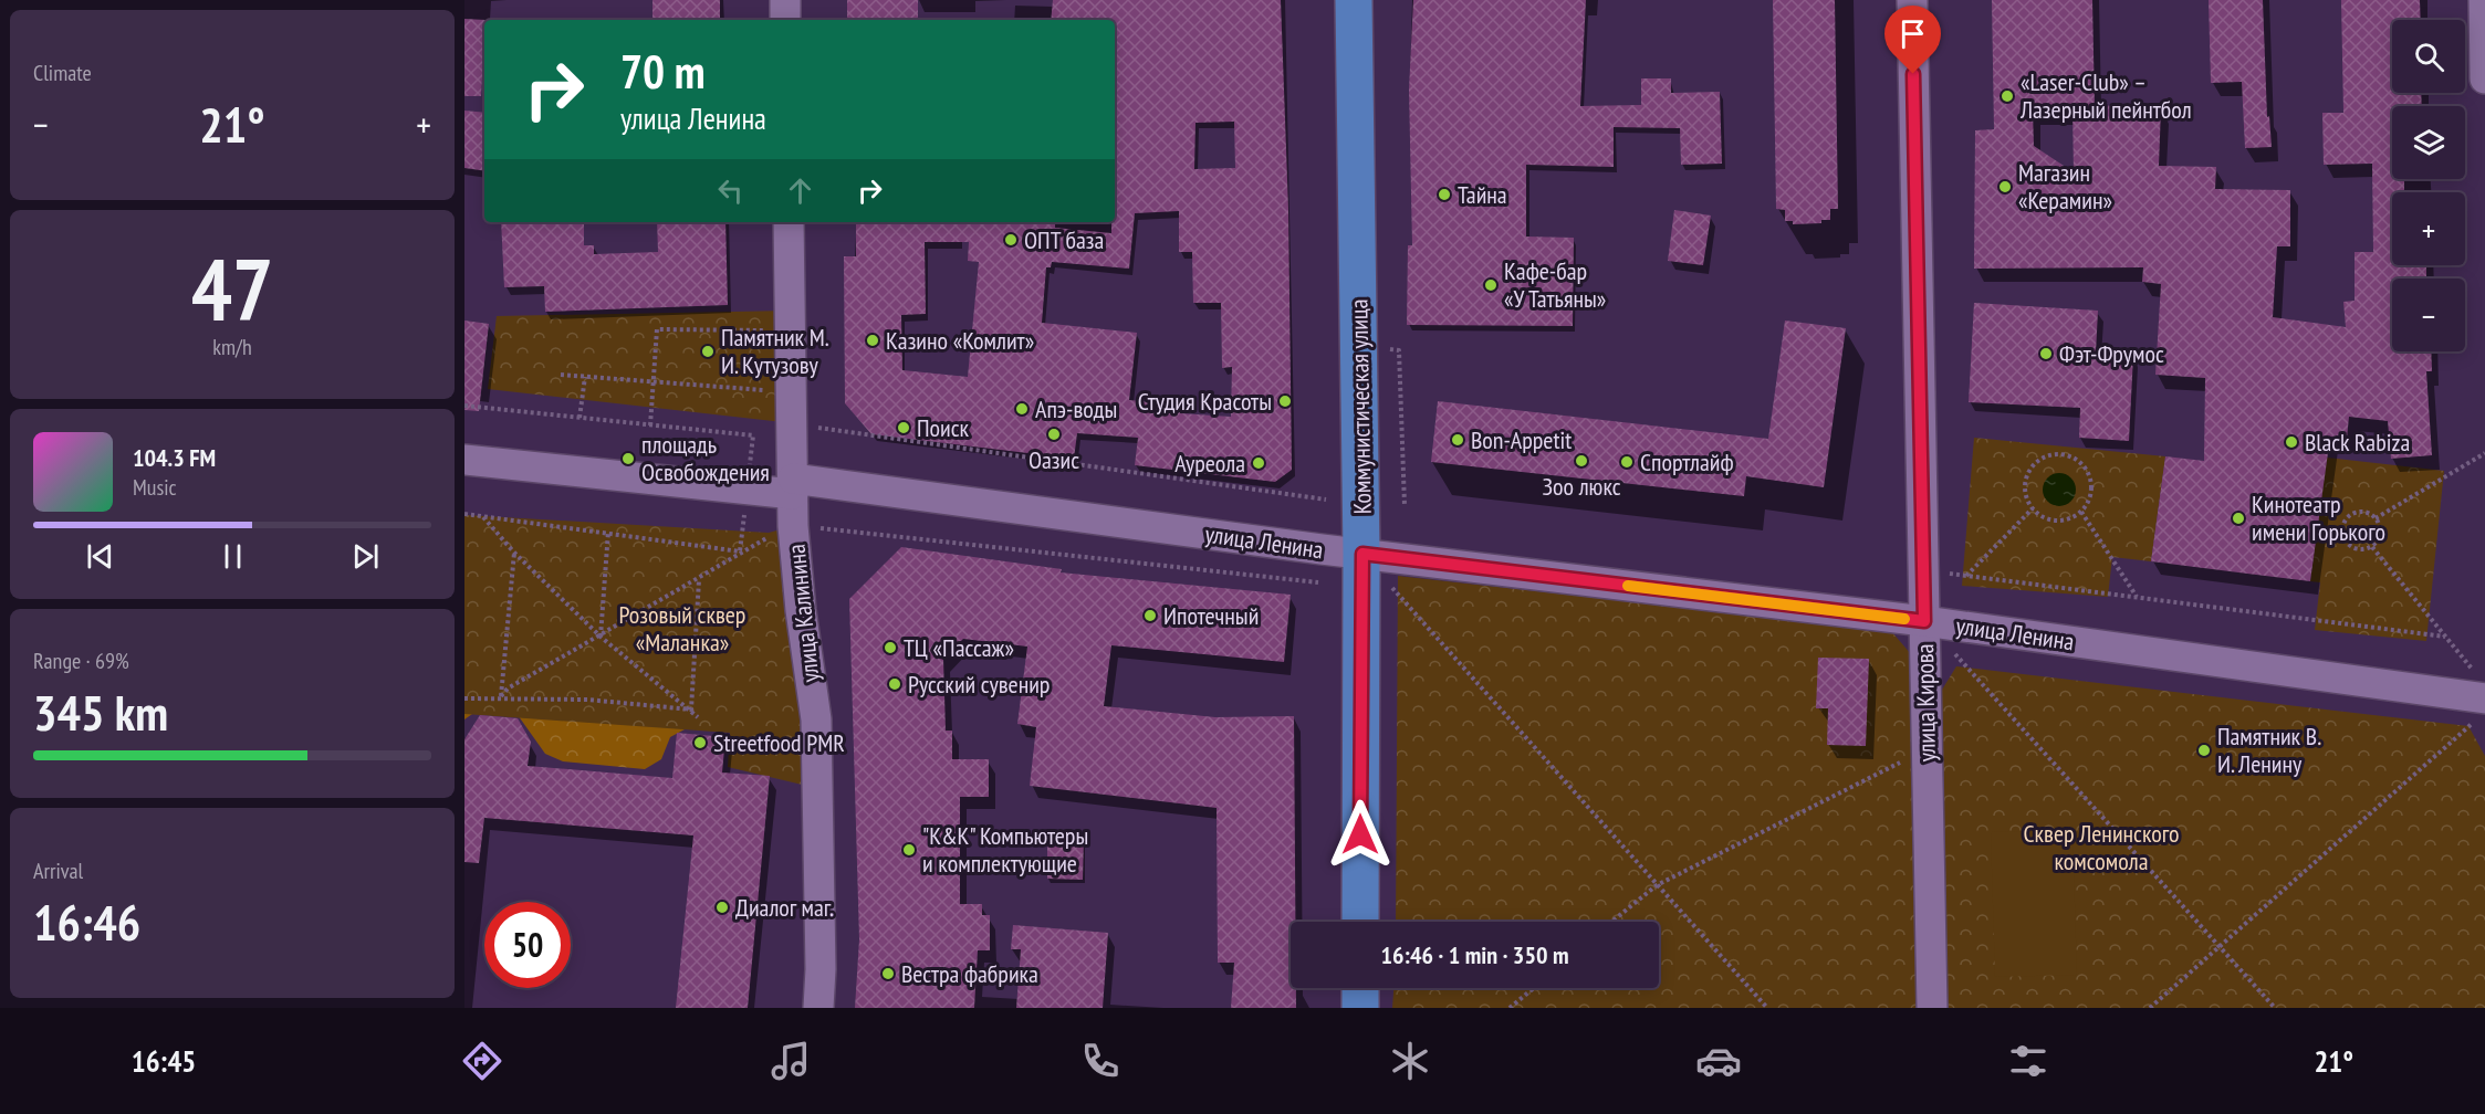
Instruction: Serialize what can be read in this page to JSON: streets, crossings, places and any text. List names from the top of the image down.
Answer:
{
  "streets": {
    "main road": ["Коммунистическая улица"],
    "street": ["улица Ленина", "улица Калинина", "улица Кирова"]
  },
  "crossings": [
    ["Коммунистическая улица", "улица Ленина"],
    ["улица Ленина", "улица Калинина"],
    ["улица Ленина", "улица Кирова"]
  ],
  "parks": ["Розовый сквер «Маланка»", "Сквер Ленинского комсомола"],
  "places": [
    "«Laser-Club» – Лазерный пейнтбол",
    "Магазин «Керамин»",
    "Тайна",
    "ОПТ база",
    "Кафе-бар «У Татьяны»",
    "Казино «Комлит»",
    "Памятник М. И. Кутузову",
    "Фэт-Фрумос",
    "Студия Красоты",
    "Апэ-воды",
    "Поиск",
    "Оазис",
    "Bon-Appetit",
    "Black Rabiza",
    "площадь Освобождения",
    "Зоо люкс",
    "Спортлайф",
    "Ауреола",
    "Кинотеатр имени Горького",
    "Ипотечный",
    "ТЦ «Пассаж»",
    "Русский сувенир",
    "Streetfood PMR",
    "Памятник В. И. Ленину",
    "\"К&К\" Компьютеры и комплектующие",
    "Диалог маг.",
    "Вестра фабрика"
  ],
  "page": {
    "tile": [
      "Climate",
      ["47", "km/h"],
      ["Range · 69%", "345 km"],
      ["Arrival", "16:46"]
    ],
    "map_buttons": ["+", "−"],
    "turn": ["70 m", "улица Ленина"],
    "heat": ["−", "21°", "+"],
    "song": ["104.3 FM", "Music"],
    "limit": "50",
    "trip": "16:46 · 1 min · 350 m",
    "tabs": ["16:45", "21°"]
  }
}
